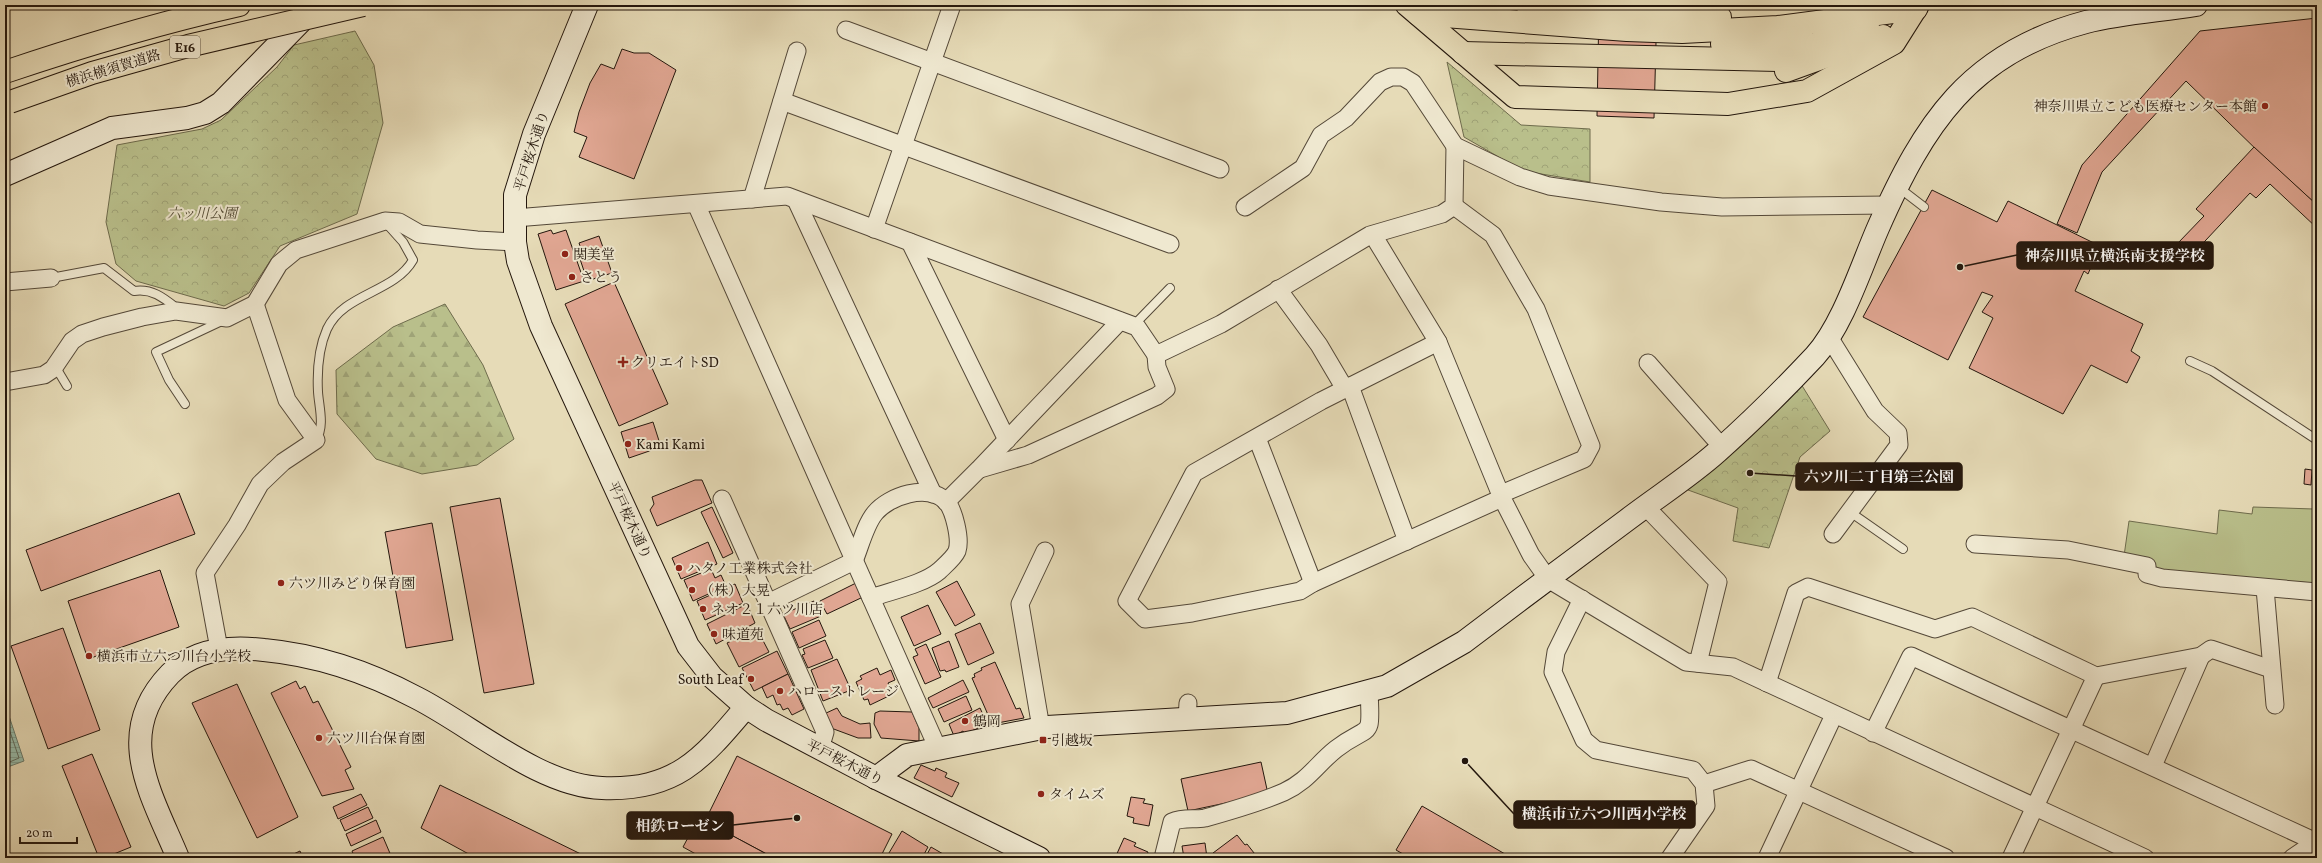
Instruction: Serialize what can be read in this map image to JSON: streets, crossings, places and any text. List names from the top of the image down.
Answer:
{
  "streets": {
    "highway": ["E16", "横浜横須賀道路"],
    "street": ["平戸桜木通り"]
  },
  "parks": ["六ッ川公園"],
  "places": {
    "other": [
      "神奈川県立こども医療センター本館",
      "関美堂",
      "神奈川県立横浜南支援学校",
      "さとう",
      "Kami Kami",
      "六ツ川二丁目第三公園",
      "ハタノ工業株式会社",
      "六ツ川みどり保育園",
      "（株）大晃",
      "ネオ２１六ツ川店",
      "味道苑",
      "横浜市立六つ川台小学校",
      "South Leaf",
      "ハローストレージ",
      "鶴岡",
      "六ツ川台保育園",
      "横浜市立六つ川西小学校",
      "タイムズ",
      "相鉄ローゼン"
    ],
    "health": ["クリエイトSD"],
    "transit": ["引越坂"]
  },
  "scale_bar": "20 m"
}
